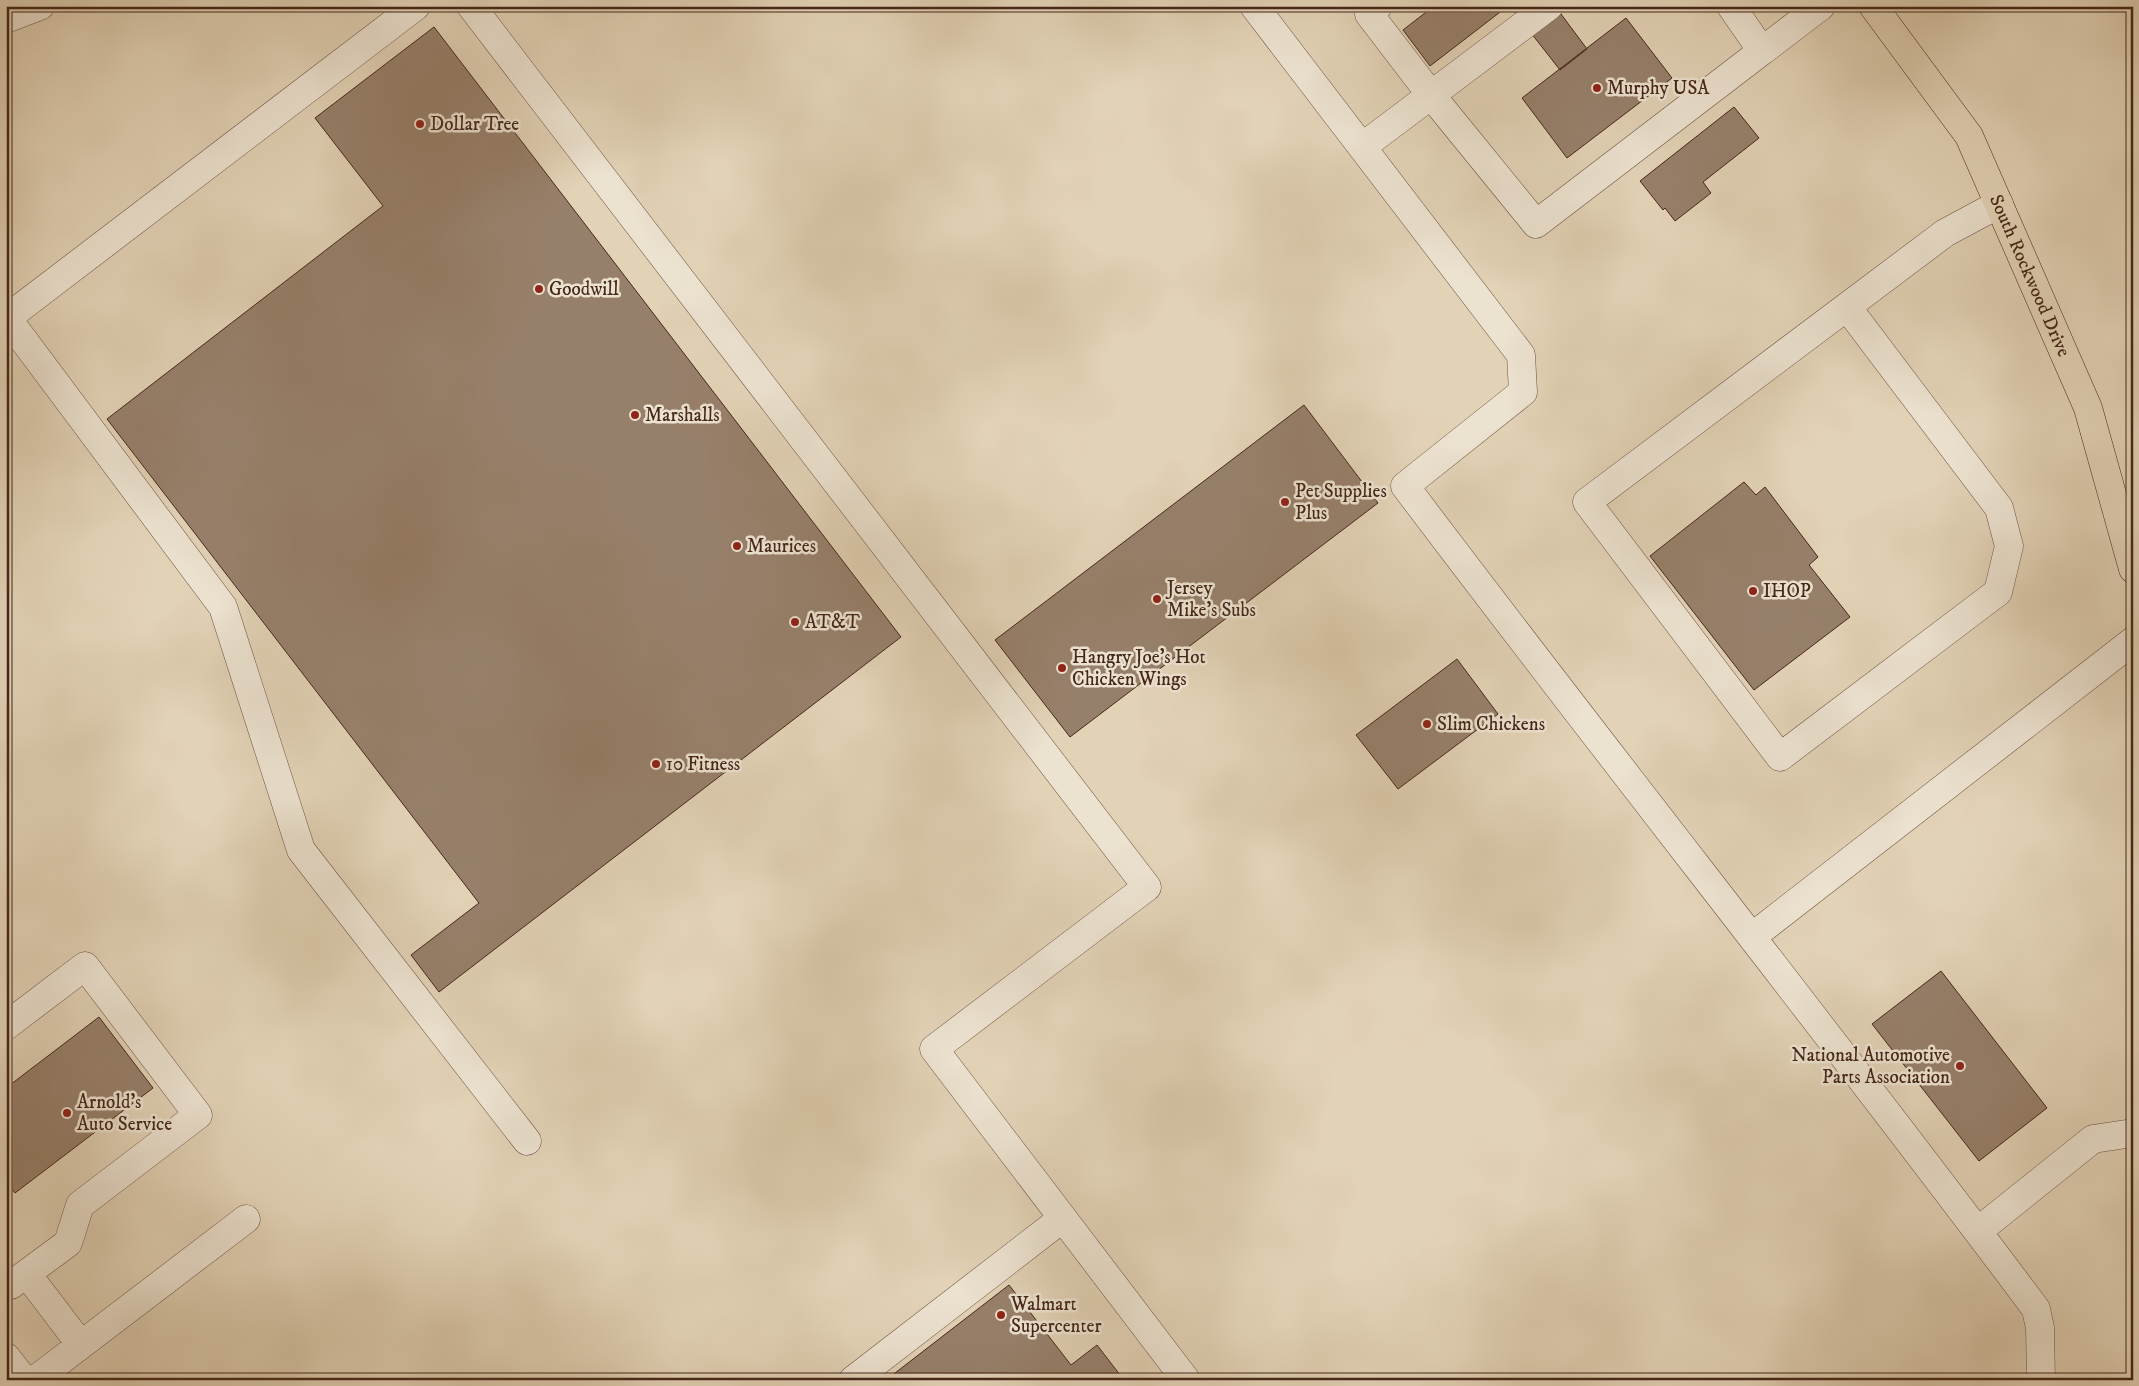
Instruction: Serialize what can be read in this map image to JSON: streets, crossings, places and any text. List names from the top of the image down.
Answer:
{
  "streets": {
    "main road": ["South Rockwood Drive"]
  },
  "places": [
    "Murphy USA",
    "Dollar Tree",
    "Goodwill",
    "Marshalls",
    "Pet Supplies Plus",
    "Maurices",
    "IHOP",
    "Jersey Mike's Subs",
    "AT&T",
    "Hangry Joe’s Hot Chicken Wings",
    "Slim Chickens",
    "10 Fitness",
    "National Automotive Parts Association",
    "Arnold's Auto Service",
    "Walmart Supercenter"
  ]
}
